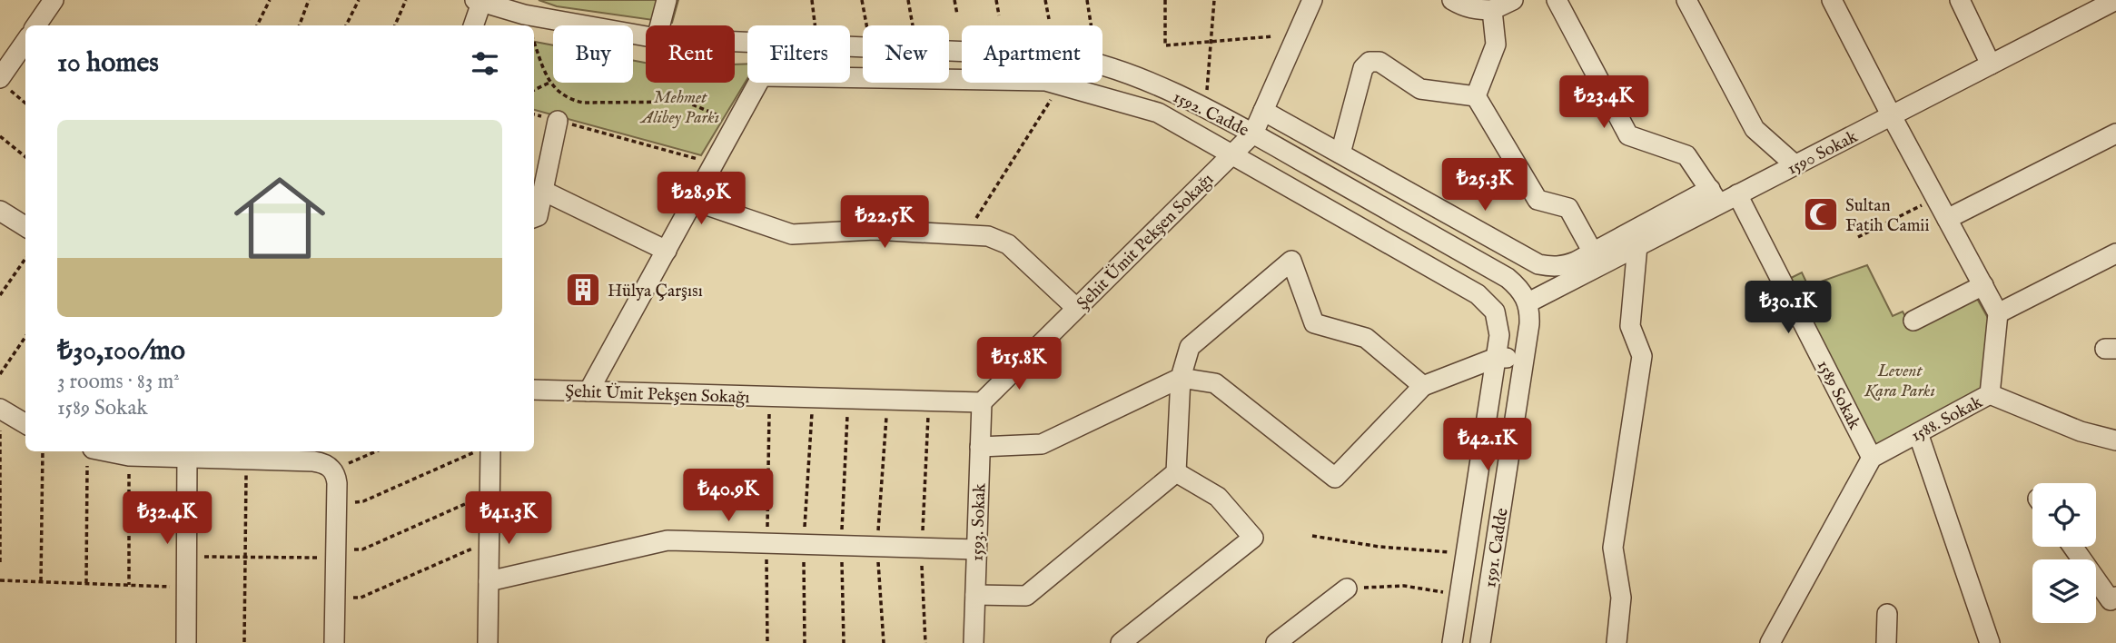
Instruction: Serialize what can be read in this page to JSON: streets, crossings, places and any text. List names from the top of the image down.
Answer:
{
  "streets": {
    "street": [
      "1592. Cadde",
      "1590 Sokak",
      "Şehit Ümit Pekşen Sokağı",
      "1589 Sokak",
      "1588. Sokak",
      "1593. Sokak",
      "1591. Cadde"
    ]
  },
  "crossings": [
    ["1592. Cadde", "1590 Sokak"],
    ["1592. Cadde", "Şehit Ümit Pekşen Sokağı"],
    ["1592. Cadde", "1591. Cadde"],
    ["1590 Sokak", "1589 Sokak"],
    ["1590 Sokak", "1591. Cadde"],
    ["Şehit Ümit Pekşen Sokağı", "1593. Sokak"],
    ["1589 Sokak", "1588. Sokak"]
  ],
  "parks": ["Mehmet Alibey Parkı", "Levent Kara Parkı"],
  "places": {
    "mosque": ["Sultan Fatih Camii"],
    "building": ["Hülya Çarşısı"]
  },
  "page": {
    "chip": [
      "Buy",
      "Rent",
      "Filters",
      "New",
      "Apartment"
    ],
    "heading": "10 homes",
    "price": [
      "₺23.4K",
      "₺25.3K",
      "₺28.9K",
      "₺22.5K",
      "₺30.1K",
      "₺15.8K",
      "₺42.1K",
      "₺40.9K",
      "₺32.4K",
      "₺41.3K"
    ],
    "list": [
      {
        "name": "₺30,100/mo",
        "note": "3 rooms · 83 m² · 1589 Sokak"
      }
    ]
  }
}
